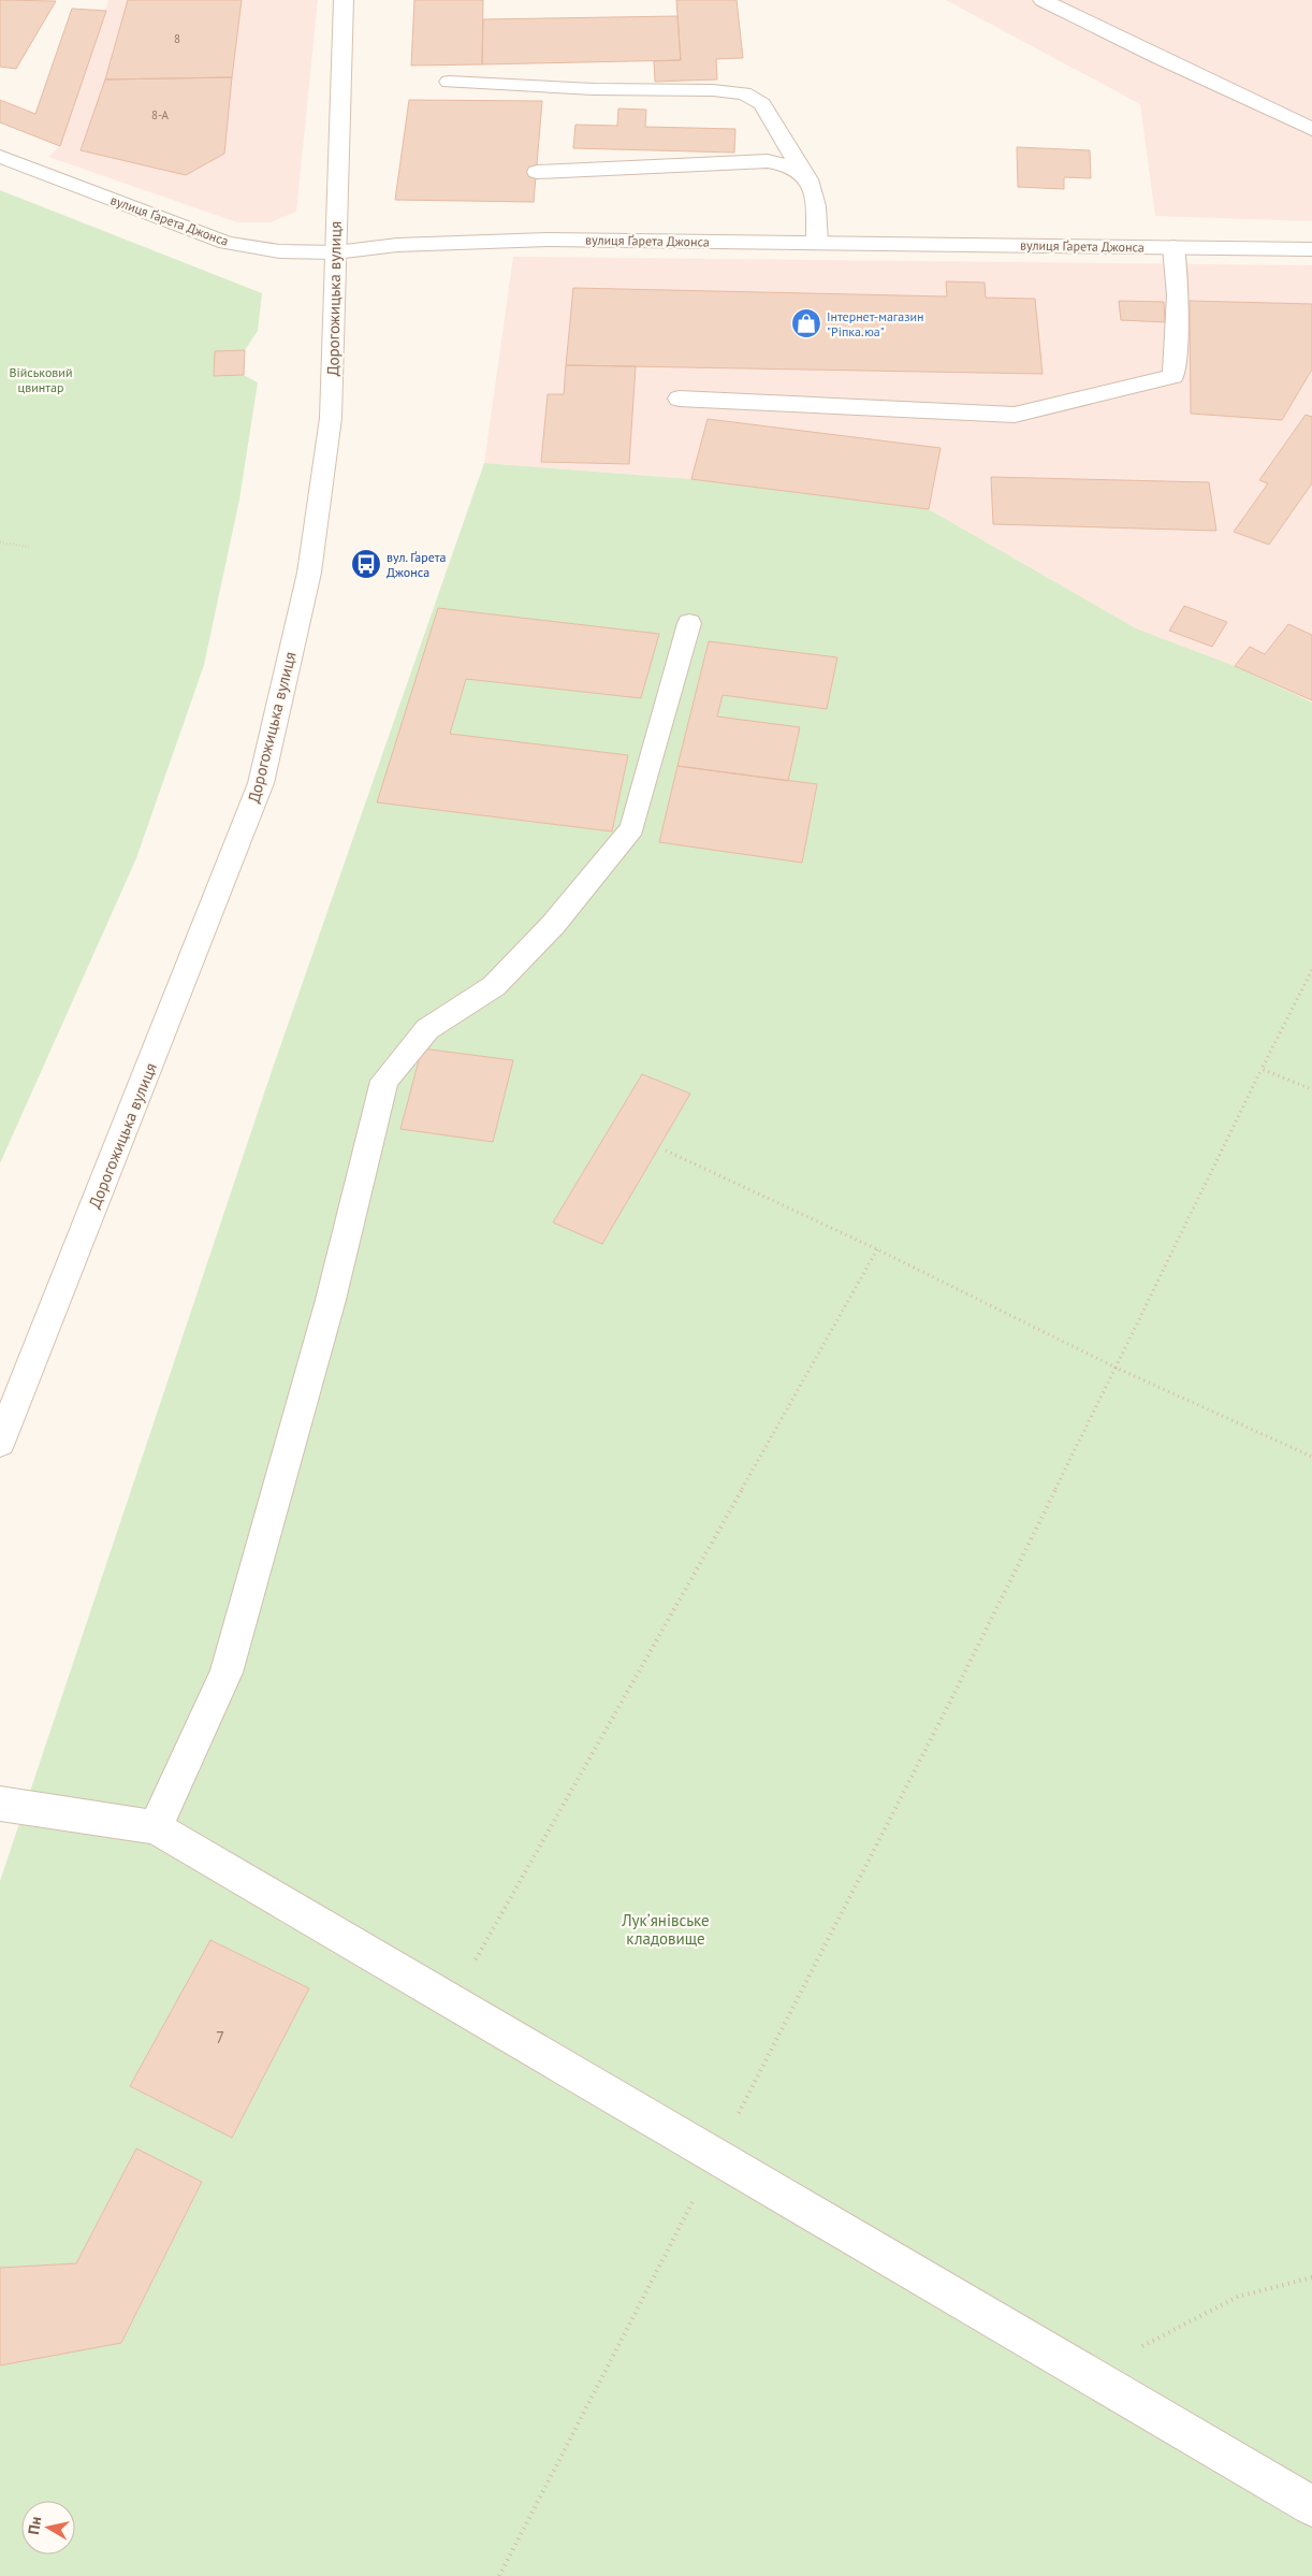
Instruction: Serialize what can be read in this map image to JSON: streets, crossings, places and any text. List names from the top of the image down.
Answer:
{
  "streets": {
    "street": ["вулиця Ґарета Джонса", "Дорогожицька вулиця"]
  },
  "crossings": [
    ["вулиця Ґарета Джонса", "Дорогожицька вулиця"]
  ],
  "parks": ["Військовий цвинтар", "Лукʼянівське кладовище"],
  "places": {
    "shop": ["Інтернет-магазин \"Ріпка.юа\""],
    "bus stop": ["вул. Ґарета Джонса"]
  },
  "house_numbers": ["8", "8-А", "7"],
  "north": "left"
}
